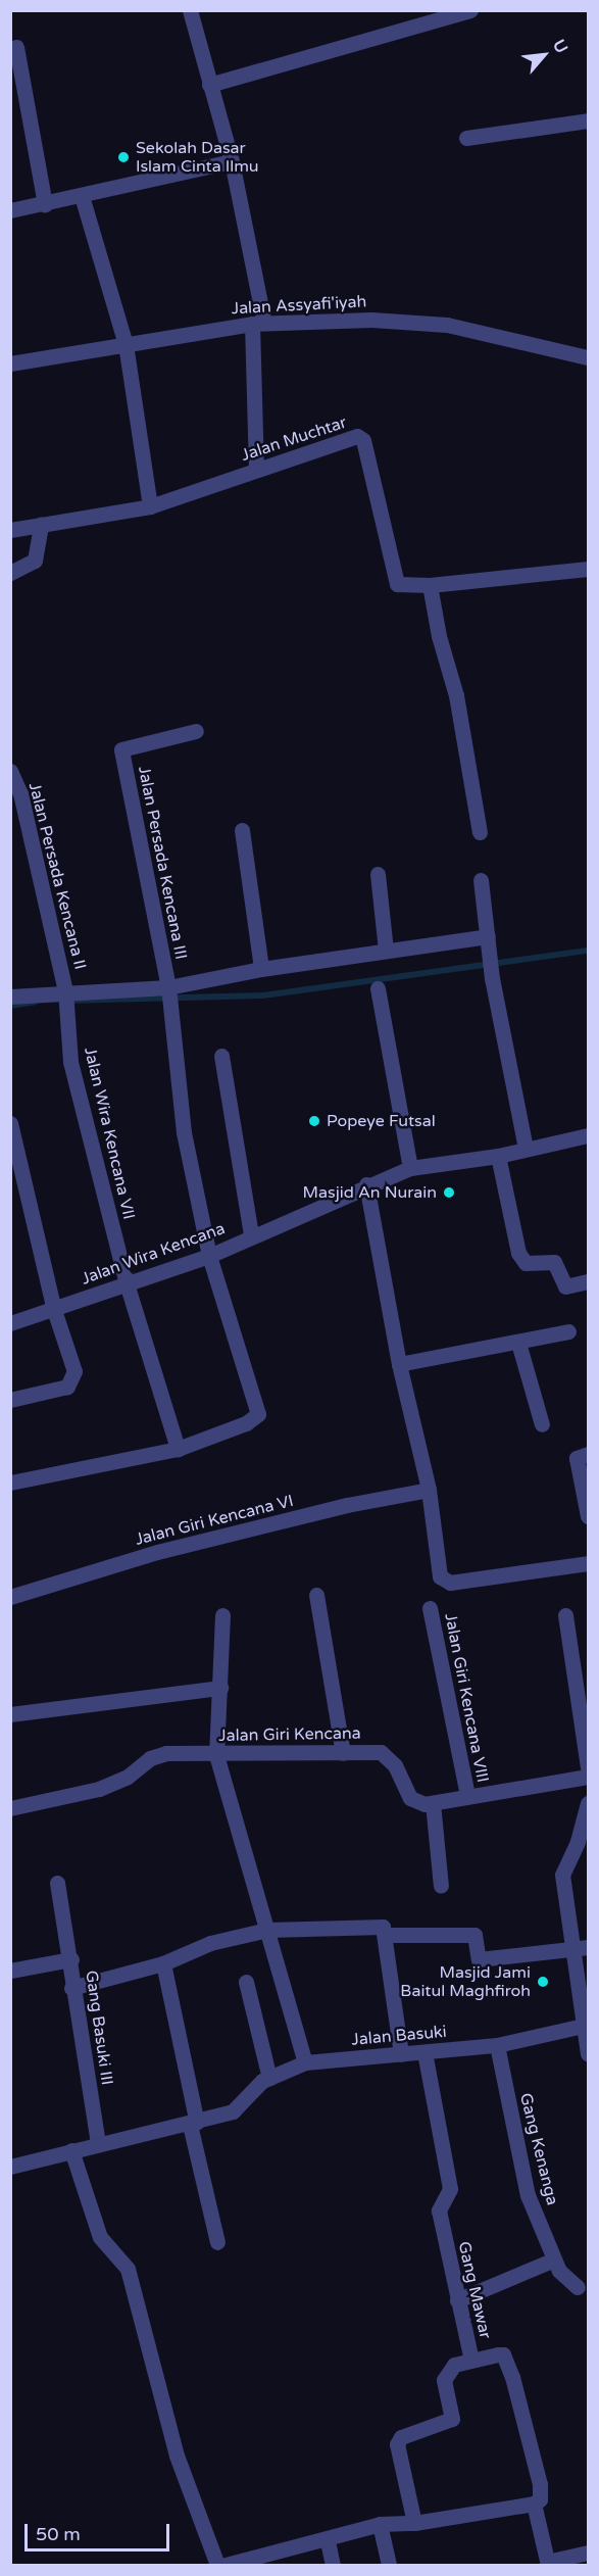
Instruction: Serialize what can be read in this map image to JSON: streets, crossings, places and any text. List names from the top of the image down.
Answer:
{
  "streets": {
    "street": [
      "Jalan Assyafi'iyah",
      "Jalan Muchtar",
      "Jalan Persada Kencana III",
      "Jalan Persada Kencana II",
      "Jalan Wira Kencana VII",
      "Jalan Wira Kencana",
      "Jalan Giri Kencana VI",
      "Jalan Giri Kencana VIII",
      "Jalan Giri Kencana",
      "Gang Basuki III",
      "Jalan Basuki",
      "Gang Kenanga",
      "Gang Mawar"
    ]
  },
  "crossings": [
    ["Jalan Persada Kencana II", "Jalan Wira Kencana VII"],
    ["Jalan Wira Kencana VII", "Jalan Wira Kencana"],
    ["Gang Basuki III", "Jalan Basuki"],
    ["Jalan Basuki", "Gang Kenanga"],
    ["Jalan Basuki", "Gang Mawar"]
  ],
  "places": [
    "Sekolah Dasar Islam Cinta Ilmu",
    "Popeye Futsal",
    "Masjid An Nurain",
    "Masjid Jami Baitul Maghfiroh"
  ],
  "scale_bar": "50 m",
  "north": "top right"
}
